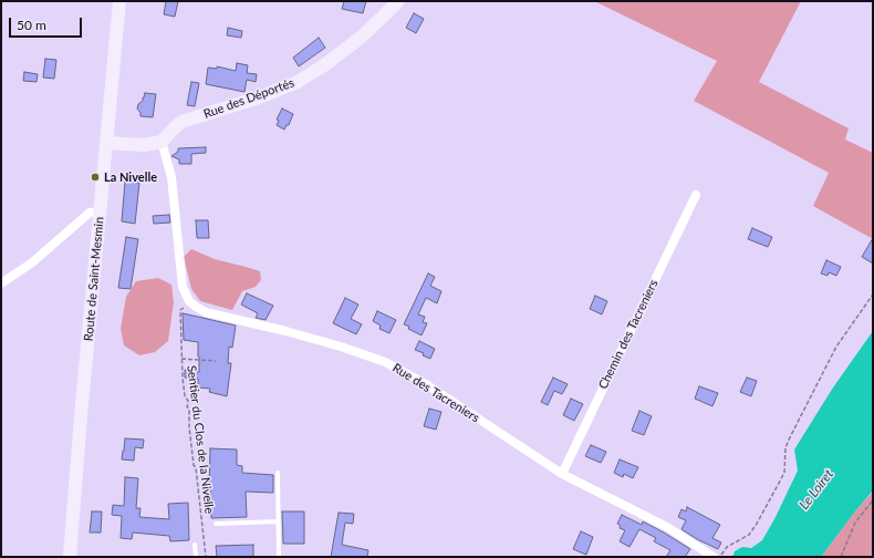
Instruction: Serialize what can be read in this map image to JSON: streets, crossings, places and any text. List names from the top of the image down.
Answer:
{
  "streets": {
    "main road": ["Rue des Déportés", "Route de Saint-Mesmin"],
    "street": ["Chemin des Tacreniers", "Rue des Tacreniers"],
    "path": ["Sentier du Clos de la Nivelle"]
  },
  "crossings": [
    ["Chemin des Tacreniers", "Rue des Tacreniers"],
    ["Rue des Tacreniers", "Sentier du Clos de la Nivelle"]
  ],
  "water": ["Le Loiret"],
  "places": ["La Nivelle"],
  "scale_bar": "50 m"
}
